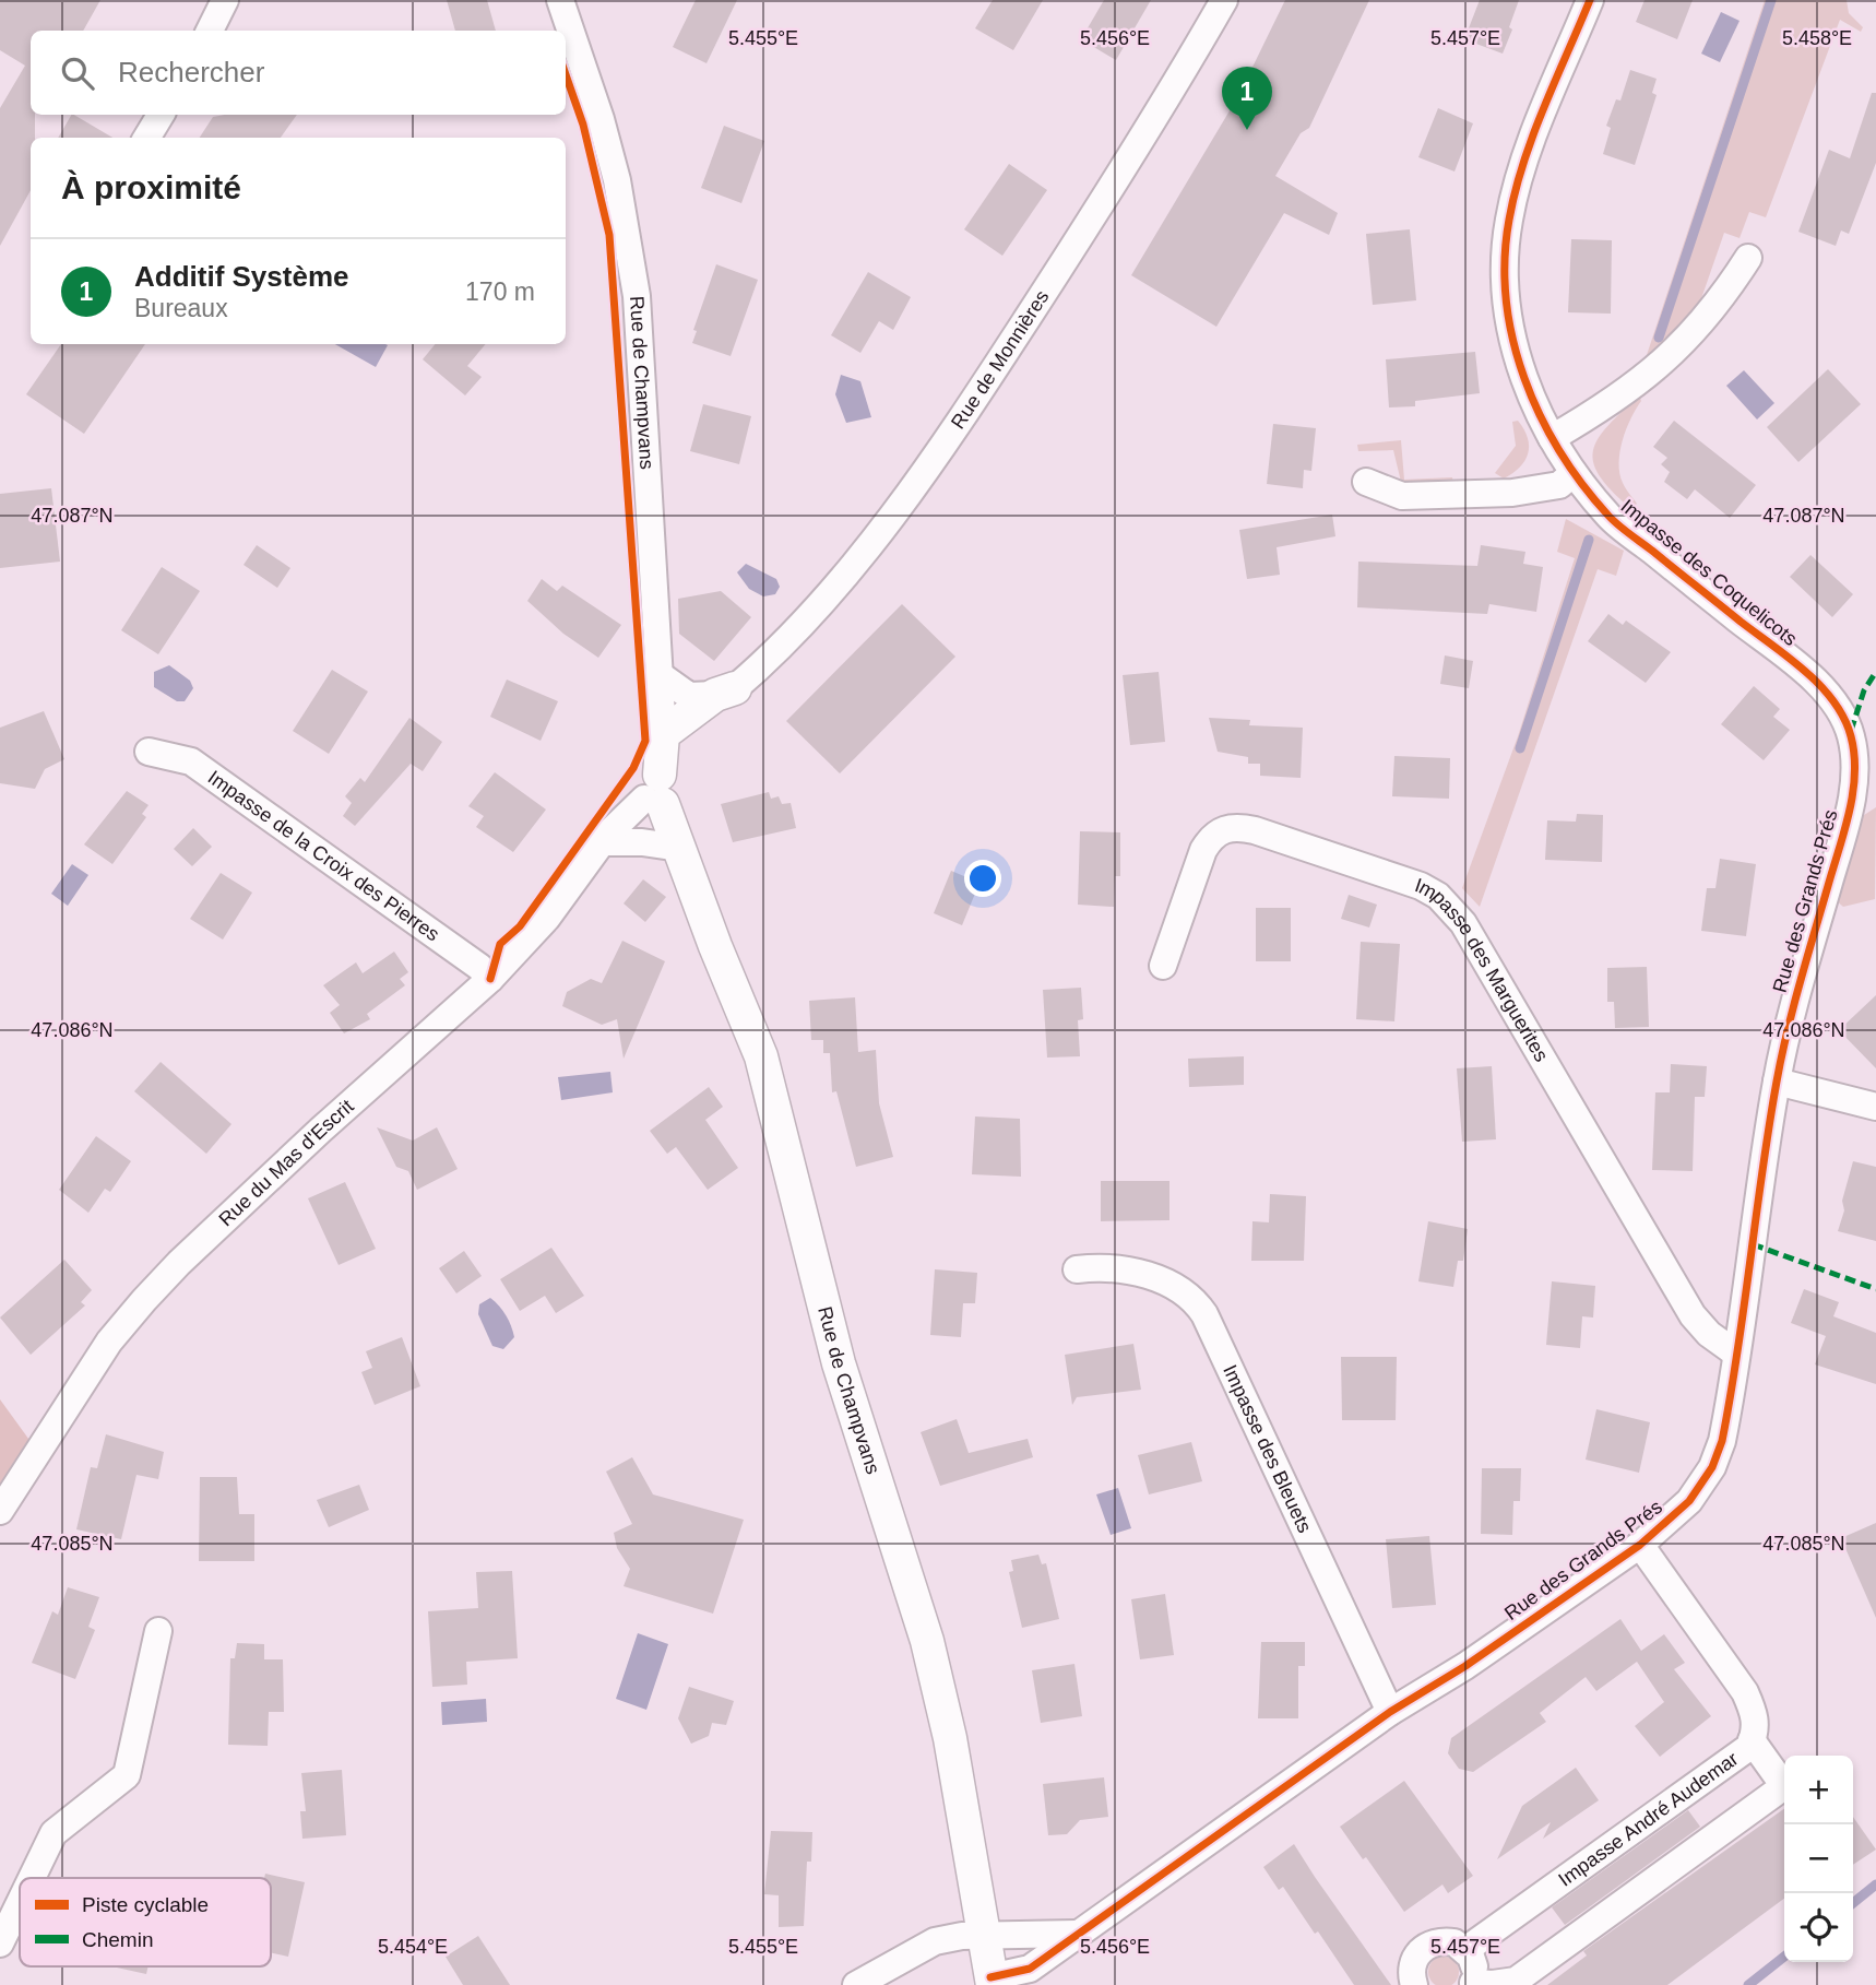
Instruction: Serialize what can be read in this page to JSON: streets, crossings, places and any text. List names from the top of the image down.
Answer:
{
  "streets": {
    "street": [
      "Rue de Monnières",
      "Rue de Champvans",
      "Impasse des Coquelicots",
      "Impasse de la Croix des Pierres",
      "Rue des Grands Prés",
      "Impasse des Marguerites",
      "Rue du Mas d'Escrit",
      "Impasse des Bleuets",
      "Impasse André Audemar"
    ]
  },
  "crossings": [
    ["Rue de Monnières", "Rue de Champvans"],
    ["Rue de Monnières", "Rue du Mas d'Escrit"],
    ["Rue de Champvans", "Rue des Grands Prés"],
    ["Rue de Champvans", "Rue du Mas d'Escrit"],
    ["Impasse des Coquelicots", "Rue des Grands Prés"],
    ["Impasse de la Croix des Pierres", "Rue du Mas d'Escrit"],
    ["Rue des Grands Prés", "Impasse des Marguerites"],
    ["Rue des Grands Prés", "Impasse des Bleuets"],
    ["Rue des Grands Prés", "Impasse André Audemar"]
  ],
  "legend": ["Piste cyclable", "Chemin"],
  "page": {
    "search": "Rechercher",
    "pins": "1",
    "heading": "À proximité",
    "list": [
      {
        "mark": "1",
        "name": "Additif Système",
        "note": "Bureaux",
        "value": "170 m"
      }
    ],
    "map_buttons": ["+", "−"]
  },
  "coordinates": [
    "5.455°E",
    "5.456°E",
    "5.457°E",
    "5.458°E",
    "47.087°N",
    "47.086°N",
    "47.085°N",
    "5.454°E"
  ]
}
